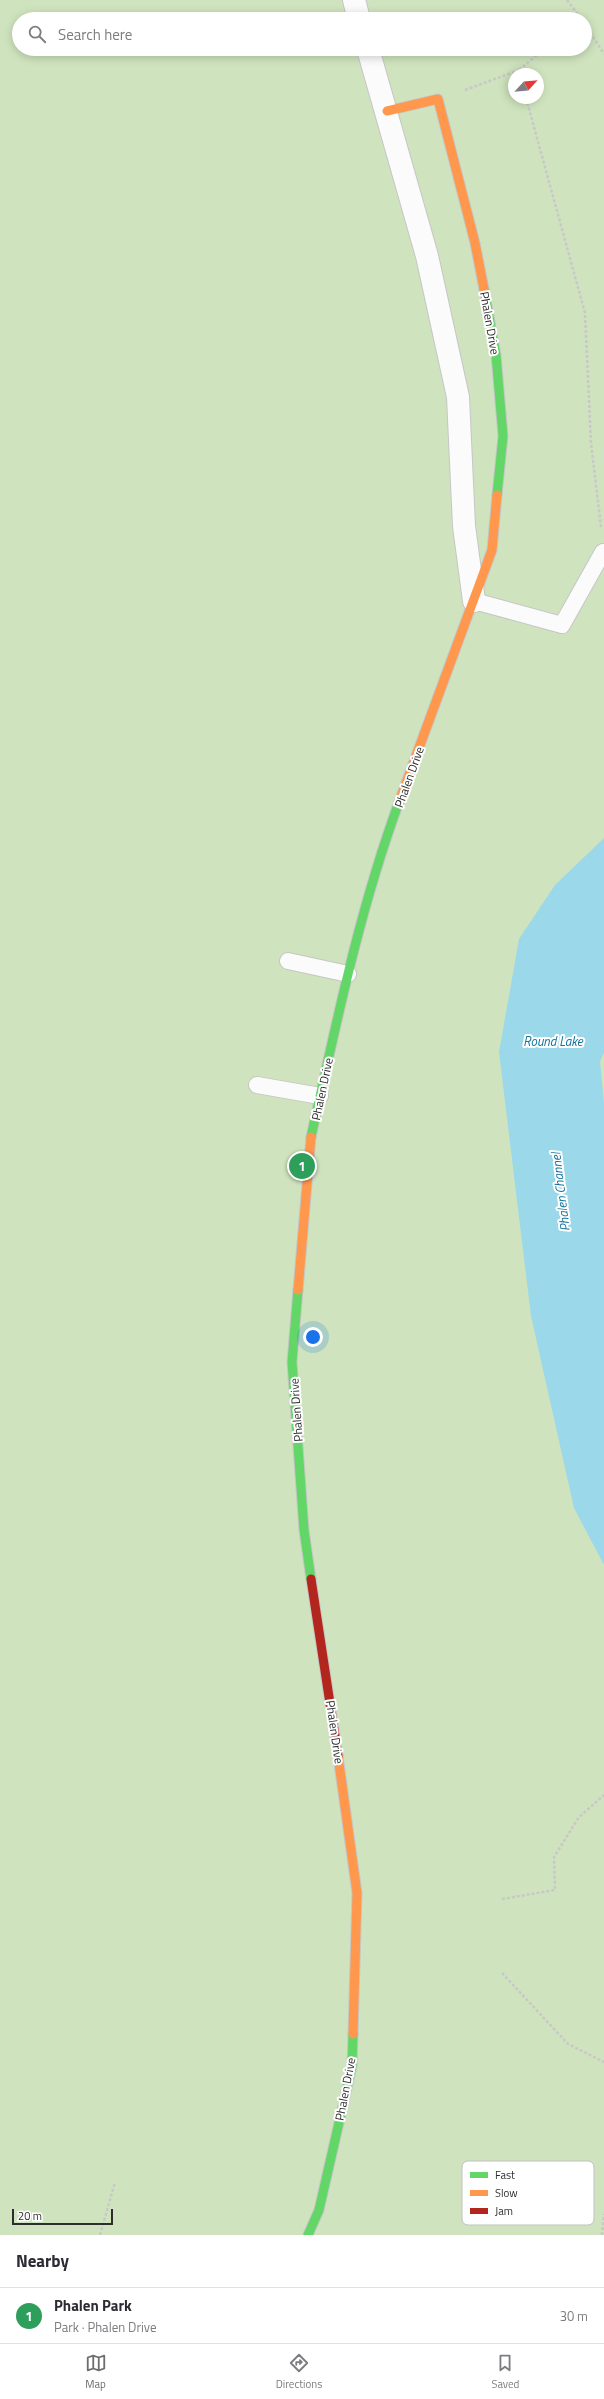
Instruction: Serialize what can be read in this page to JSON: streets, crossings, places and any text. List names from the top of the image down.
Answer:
{
  "streets": {
    "street": ["Phalen Drive"]
  },
  "water": ["Round Lake", "Phalen Channel"],
  "legend": ["Fast", "Slow", "Jam"],
  "scale_bar": "20 m",
  "north": "top right",
  "page": {
    "search": "Search here",
    "pins": "1",
    "scale": "20 m",
    "heading": "Nearby",
    "list": [
      {
        "mark": "1",
        "name": "Phalen Park",
        "note": "Park · Phalen Drive",
        "value": "30 m"
      }
    ],
    "nav": ["Map", "Directions", "Saved"]
  }
}
